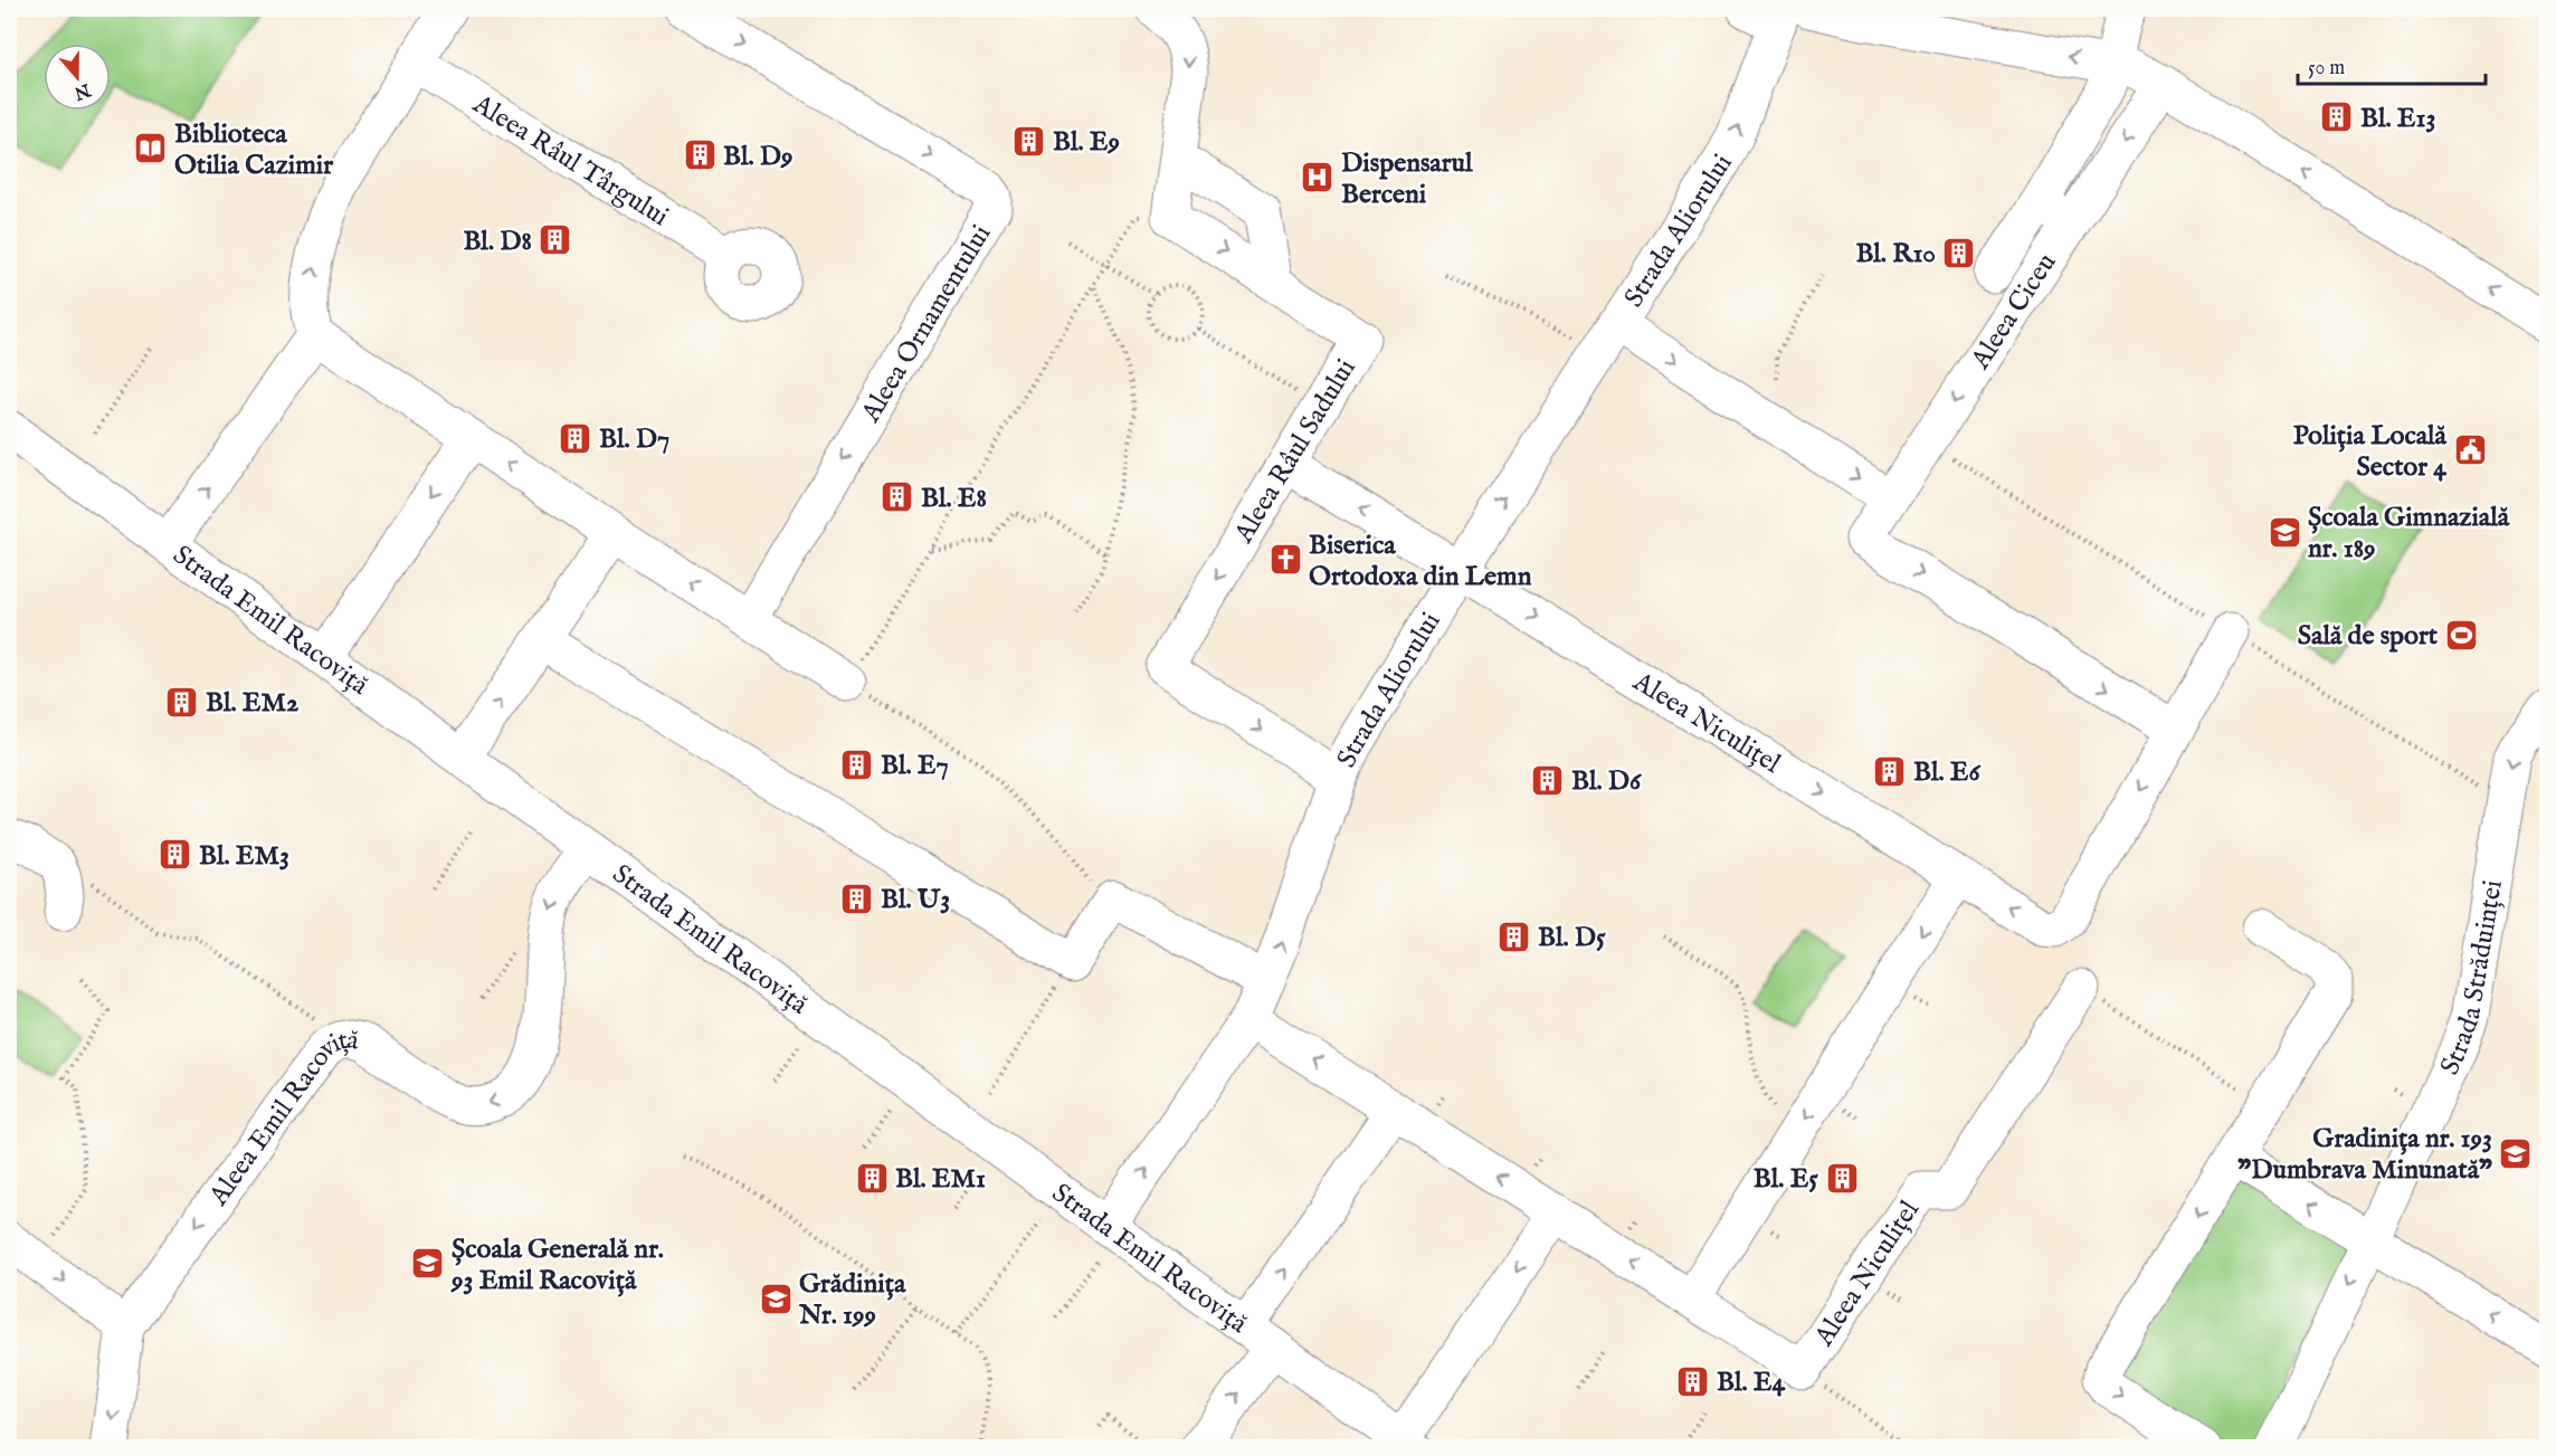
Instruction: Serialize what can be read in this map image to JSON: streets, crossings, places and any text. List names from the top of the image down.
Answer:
{
  "streets": {
    "street": [
      "Aleea Râul Târgului",
      "Strada Aliorului",
      "Aleea Ciceu",
      "Aleea Ornamentului",
      "Aleea Râul Sadului",
      "Strada Emil Racoviță",
      "Aleea Niculițel",
      "Strada Străduinței",
      "Aleea Emil Racoviță"
    ]
  },
  "crossings": [
    ["Strada Aliorului", "Aleea Râul Sadului"],
    ["Strada Aliorului", "Strada Emil Racoviță"],
    ["Strada Aliorului", "Aleea Niculițel"],
    ["Aleea Ciceu", "Aleea Niculițel"],
    ["Aleea Râul Sadului", "Aleea Niculițel"],
    ["Strada Emil Racoviță", "Aleea Emil Racoviță"]
  ],
  "one_way": ["Strada Străduinței", "Aleea Emil Racoviță"],
  "places": {
    "building": [
      "Bl. E13",
      "Bl. E9",
      "Bl. D9",
      "Bl. D8",
      "Bl. R10",
      "Bl. D7",
      "Bl. E8",
      "Bl. EM2",
      "Bl. E7",
      "Bl. E6",
      "Bl. D6",
      "Bl. EM3",
      "Bl. U3",
      "Bl. D5",
      "Bl. EM1",
      "Bl. E5",
      "Bl. E4"
    ],
    "library": ["Biblioteca Otilia Cazimir"],
    "hospital": ["Dispensarul Berceni"],
    "public building": ["Poliția Locală Sector 4"],
    "school or university": [
      "Școala Gimnazială nr. 189",
      "Gradinița nr. 193 \"Dumbrava Minunată\"",
      "Școala Generală nr. 93 Emil Racoviță",
      "Grădinița Nr. 199"
    ],
    "church": ["Biserica Ortodoxa din Lemn"],
    "sports": ["Sală de sport"]
  },
  "scale_bar": "50 m",
  "north": "bottom"
}
